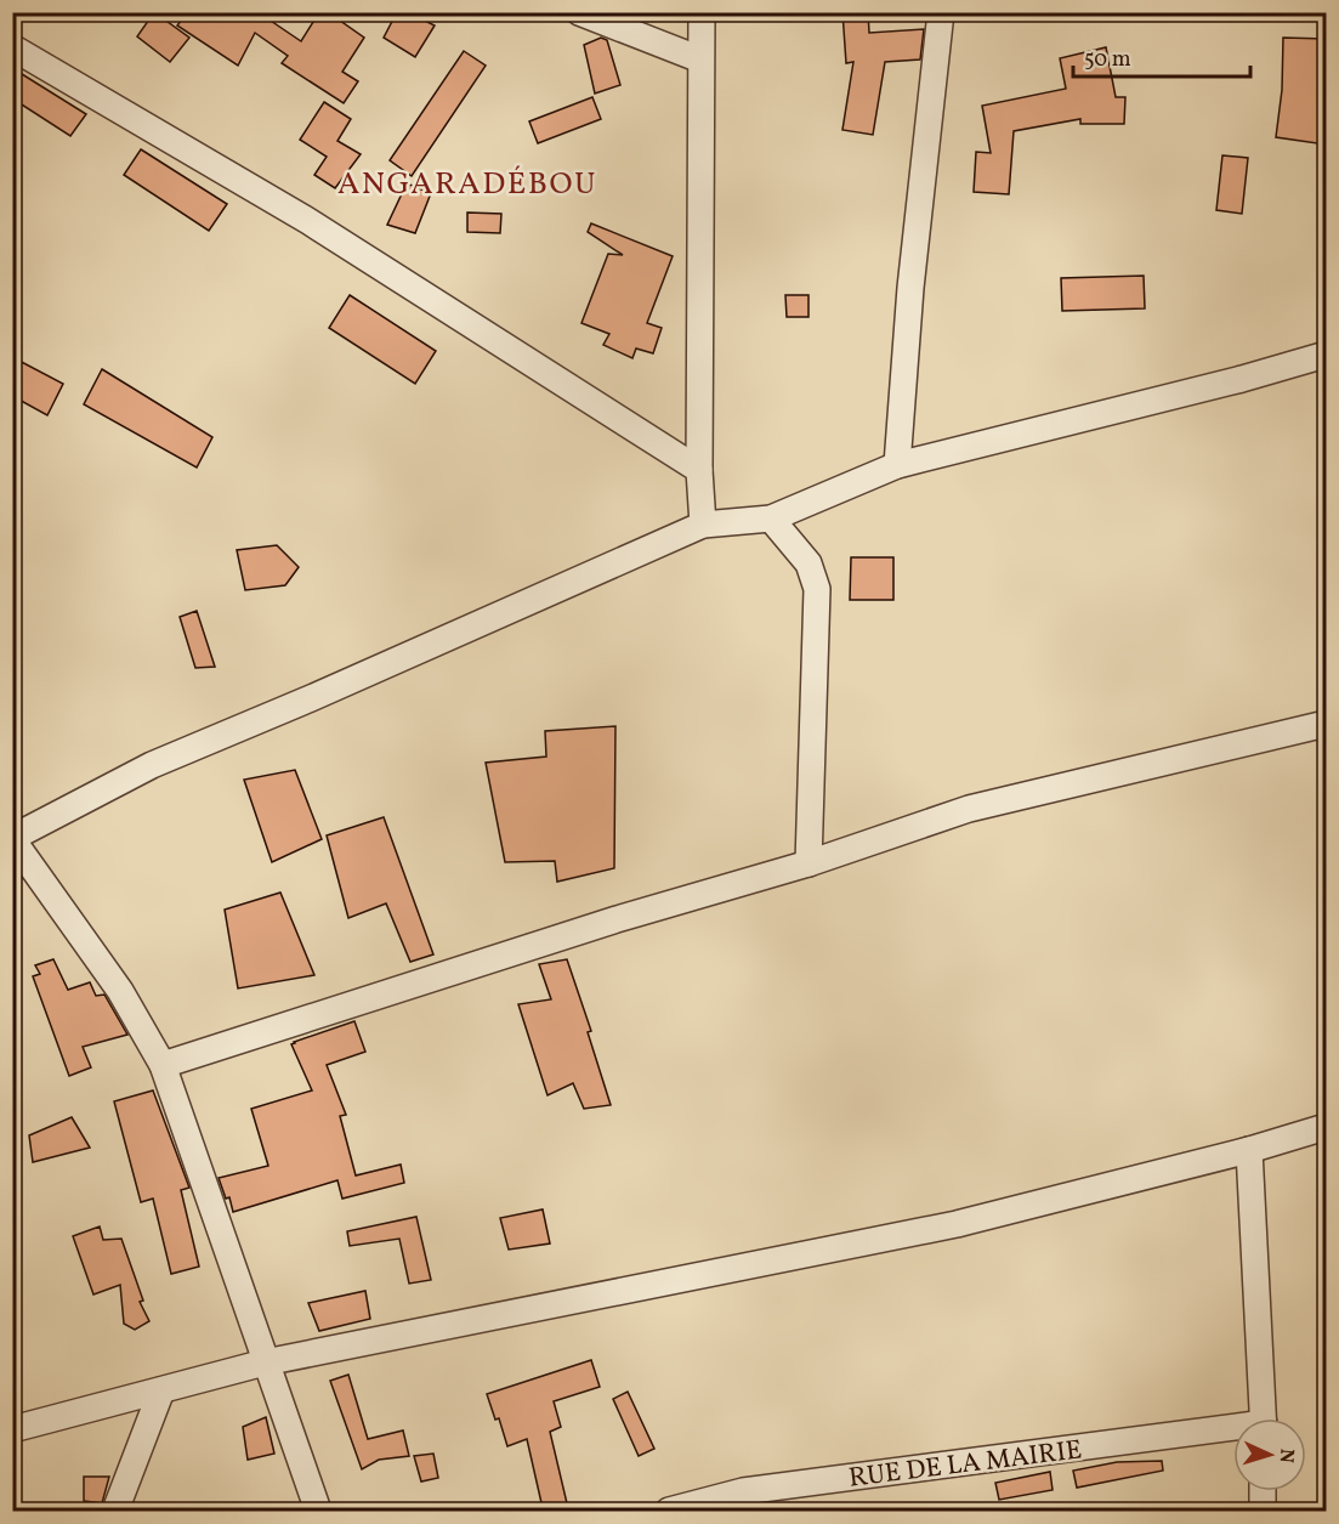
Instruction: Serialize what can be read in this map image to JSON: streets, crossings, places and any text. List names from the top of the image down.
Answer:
{
  "streets": {
    "street": ["RUE DE LA MAIRIE"]
  },
  "districts": ["ANGARADÉBOU"],
  "scale_bar": "50 m",
  "north": "right"
}
